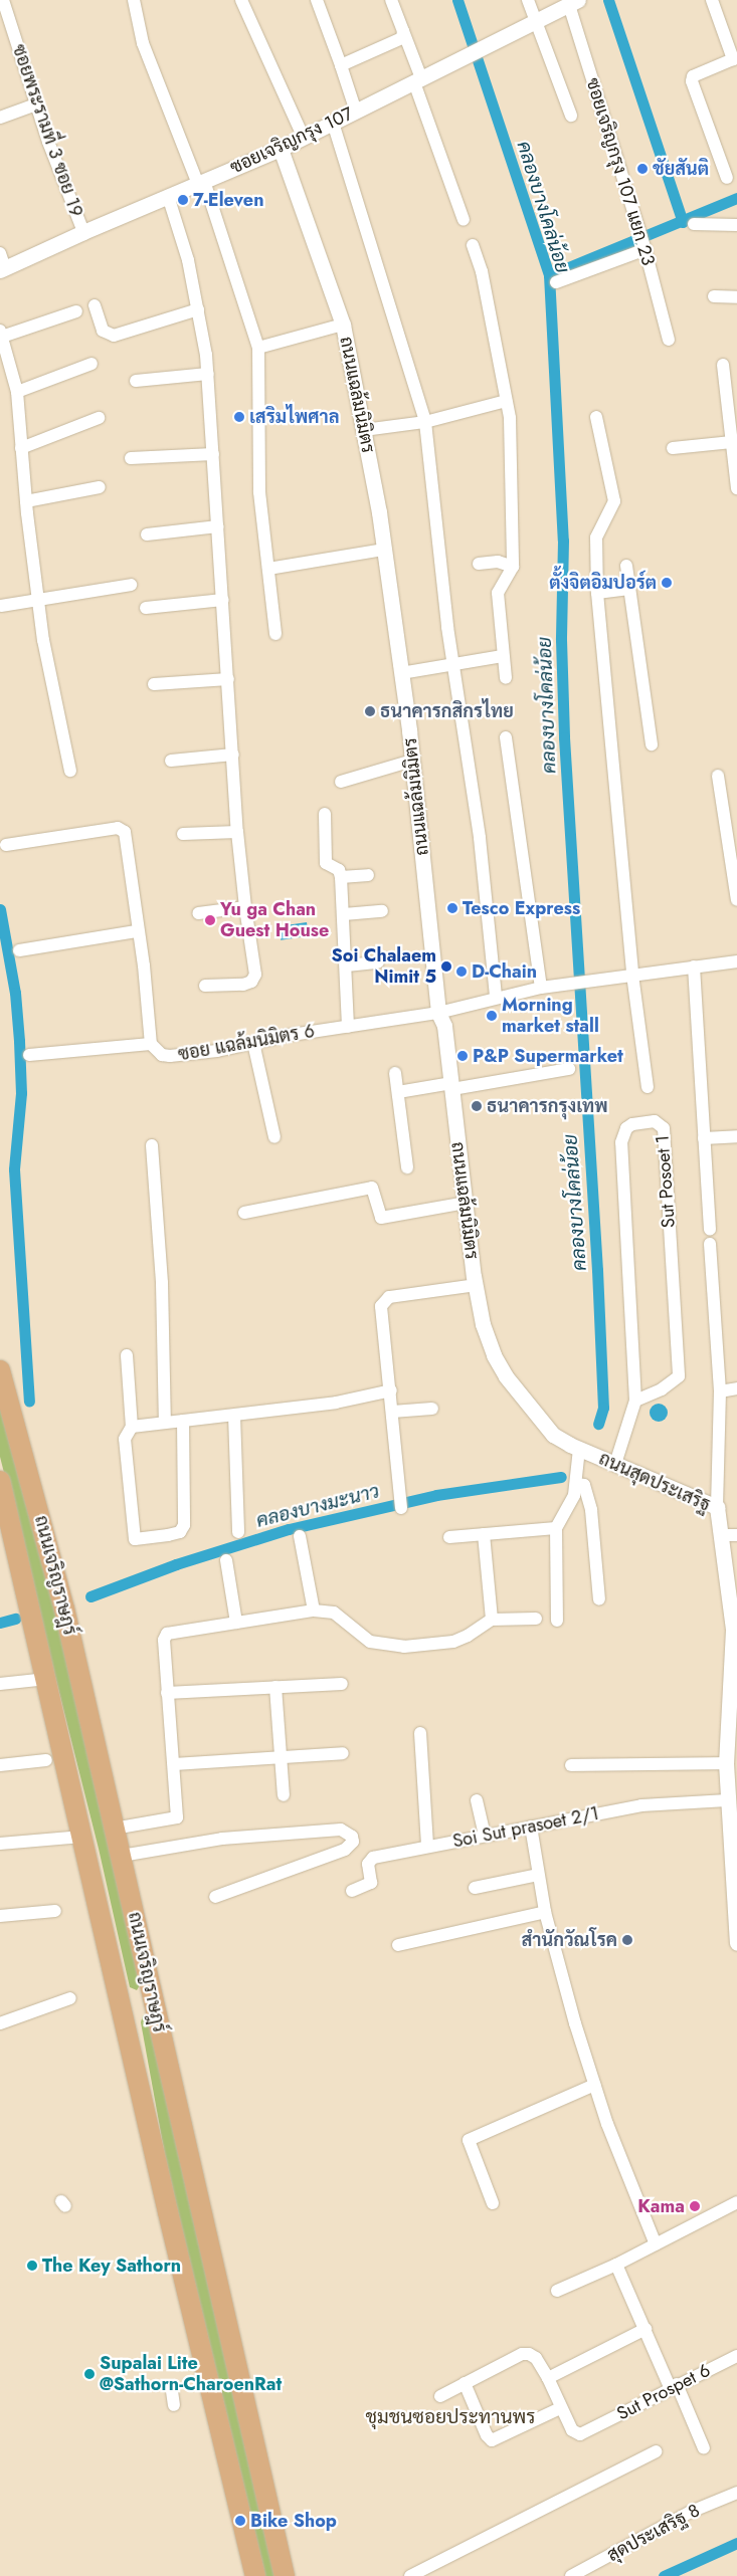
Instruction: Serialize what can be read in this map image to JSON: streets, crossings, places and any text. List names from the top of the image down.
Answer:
{
  "streets": {
    "main road": ["ถนนเจริญราษฎร์"],
    "street": [
      "ซอยพระรามที่ 3 ซอย 19",
      "ซอยเจริญกรุง 107",
      "ซอยเจริญกรุง 107 แยก 23",
      "ถนนแฉล้มนิมิตร",
      "ซอย แฉล้มนิมิตร 6",
      "Sut Posoet 1",
      "ถนนสุดประเสริฐ",
      "Soi Sut prasoet 2/1",
      "Sut Prospet 6",
      "สุดประเสริฐ 8"
    ]
  },
  "crossings": [
    ["ซอยพระรามที่ 3 ซอย 19", "ซอยเจริญกรุง 107"],
    ["ซอยเจริญกรุง 107", "ซอยเจริญกรุง 107 แยก 23"],
    ["ซอยเจริญกรุง 107", "ถนนแฉล้มนิมิตร"],
    ["ถนนแฉล้มนิมิตร", "ซอย แฉล้มนิมิตร 6"],
    ["ถนนแฉล้มนิมิตร", "ถนนสุดประเสริฐ"],
    ["Sut Posoet 1", "ถนนสุดประเสริฐ"],
    ["ถนนสุดประเสริฐ", "Soi Sut prasoet 2/1"]
  ],
  "districts": ["ชุมชนซอยประทานพร"],
  "water": ["คลองบางโคล่น้อย", "คลองบางมะนาว"],
  "places": [
    "ชัยสันติ",
    "7-Eleven",
    "เสริมไพศาล",
    "ตั้งจิตอิมปอร์ต",
    "ธนาคารกสิกรไทย",
    "Tesco Express",
    "Yu ga Chan Guest House",
    "Soi Chalaem Nimit 5",
    "D-Chain",
    "Morning market stall",
    "P&P Supermarket",
    "ธนาคารกรุงเทพ",
    "สำนักวัณโรค",
    "Kama",
    "The Key Sathorn",
    "Supalai Lite @Sathorn-CharoenRat",
    "Bike Shop"
  ]
}
